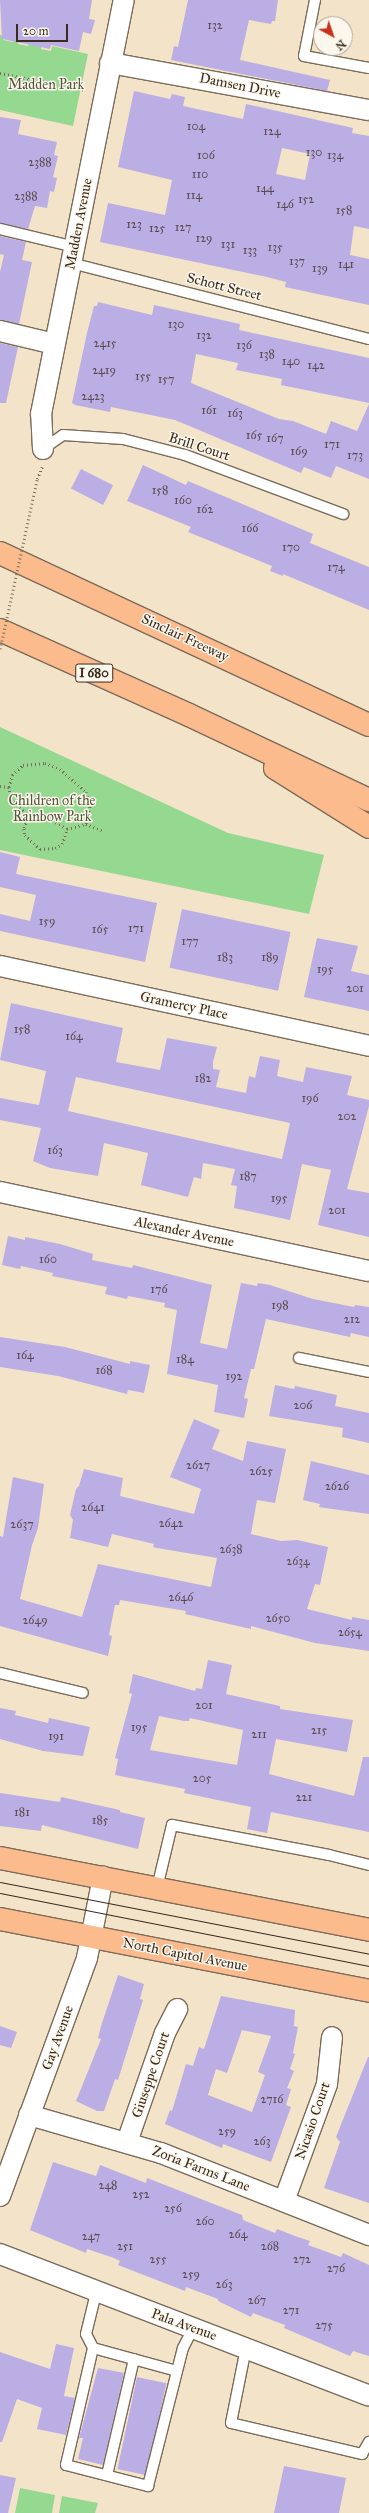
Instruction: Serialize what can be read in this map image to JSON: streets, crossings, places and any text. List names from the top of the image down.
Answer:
{
  "streets": {
    "main road": ["Sinclair Freeway", "I 680", "North Capitol Avenue"],
    "street": [
      "Damsen Drive",
      "Madden Avenue",
      "Gramercy Place",
      "Alexander Avenue",
      "Gay Avenue",
      "Giuseppe Court",
      "Nicasio Court",
      "Zoria Farms Lane",
      "Pala Avenue"
    ],
    "lane": ["Schott Street", "Brill Court"]
  },
  "crossings": [
    ["Damsen Drive", "Madden Avenue"],
    ["Madden Avenue", "Schott Street"],
    ["Madden Avenue", "Brill Court"],
    ["North Capitol Avenue", "Gay Avenue"],
    ["Gay Avenue", "Zoria Farms Lane"],
    ["Giuseppe Court", "Zoria Farms Lane"],
    ["Nicasio Court", "Zoria Farms Lane"]
  ],
  "parks": ["Madden Park", "Children of the Rainbow Park"],
  "house_numbers": [
    "132",
    "104",
    "124",
    "130",
    "106",
    "134",
    "2388",
    "110",
    "144",
    "114",
    "2388",
    "152",
    "146",
    "158",
    "123",
    "127",
    "125",
    "129",
    "131",
    "135",
    "133",
    "137",
    "141",
    "139",
    "130",
    "132",
    "2415",
    "136",
    "138",
    "140",
    "142",
    "2419",
    "155",
    "157",
    "2423",
    "161",
    "163",
    "165",
    "167",
    "171",
    "169",
    "173",
    "158",
    "160",
    "162",
    "166",
    "170",
    "174",
    "159",
    "171",
    "165",
    "177",
    "183",
    "189",
    "195",
    "201",
    "158",
    "164",
    "182",
    "196",
    "202",
    "163",
    "187",
    "195",
    "201",
    "160",
    "176",
    "198",
    "212",
    "164",
    "184",
    "168",
    "192",
    "206",
    "2627",
    "2625",
    "2626",
    "2641",
    "2642",
    "2637",
    "2638",
    "2634",
    "2646",
    "2650",
    "2649",
    "2654",
    "201",
    "195",
    "215",
    "211",
    "191",
    "205",
    "221",
    "181",
    "185",
    "2716",
    "259",
    "263",
    "248",
    "252",
    "256",
    "260",
    "264",
    "247",
    "251",
    "268",
    "255",
    "272",
    "276",
    "259",
    "263",
    "267",
    "271",
    "275"
  ],
  "scale_bar": "20 m",
  "north": "bottom right"
}
